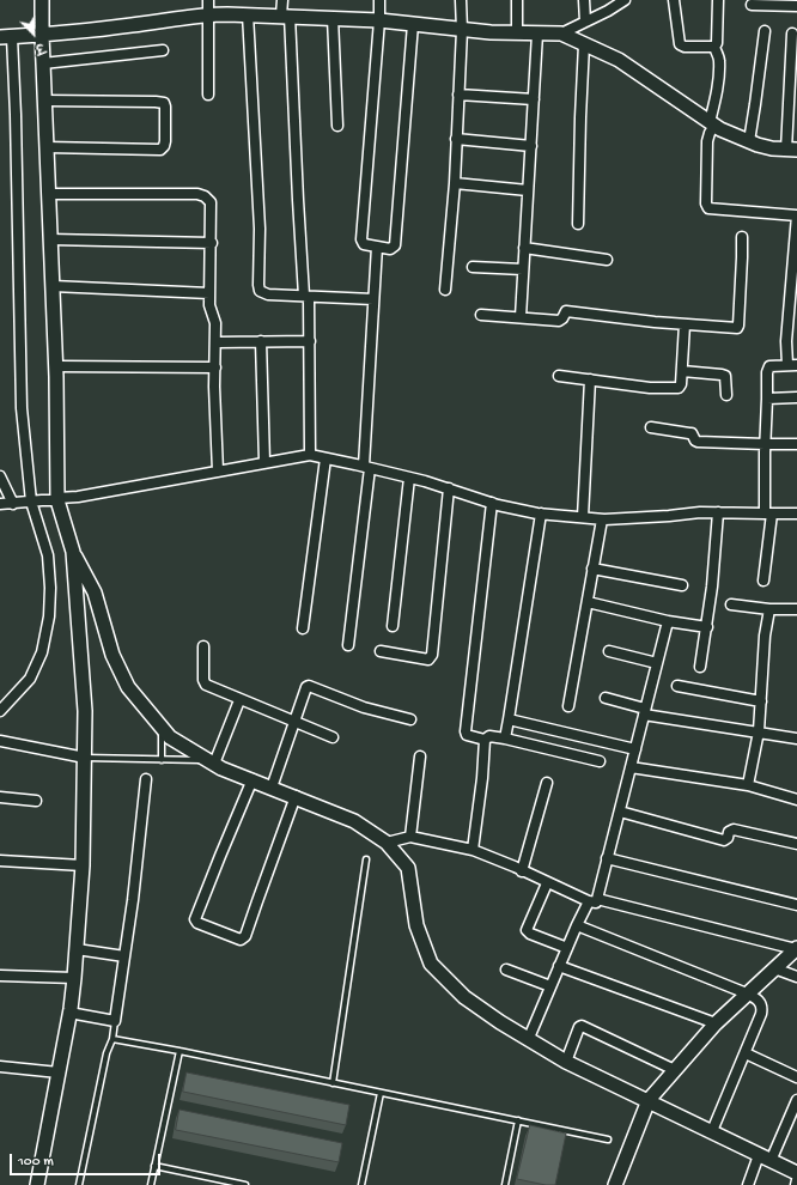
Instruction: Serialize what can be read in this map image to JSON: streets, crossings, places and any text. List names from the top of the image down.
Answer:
{
  "scale_bar": "100 m",
  "north": "bottom right"
}
